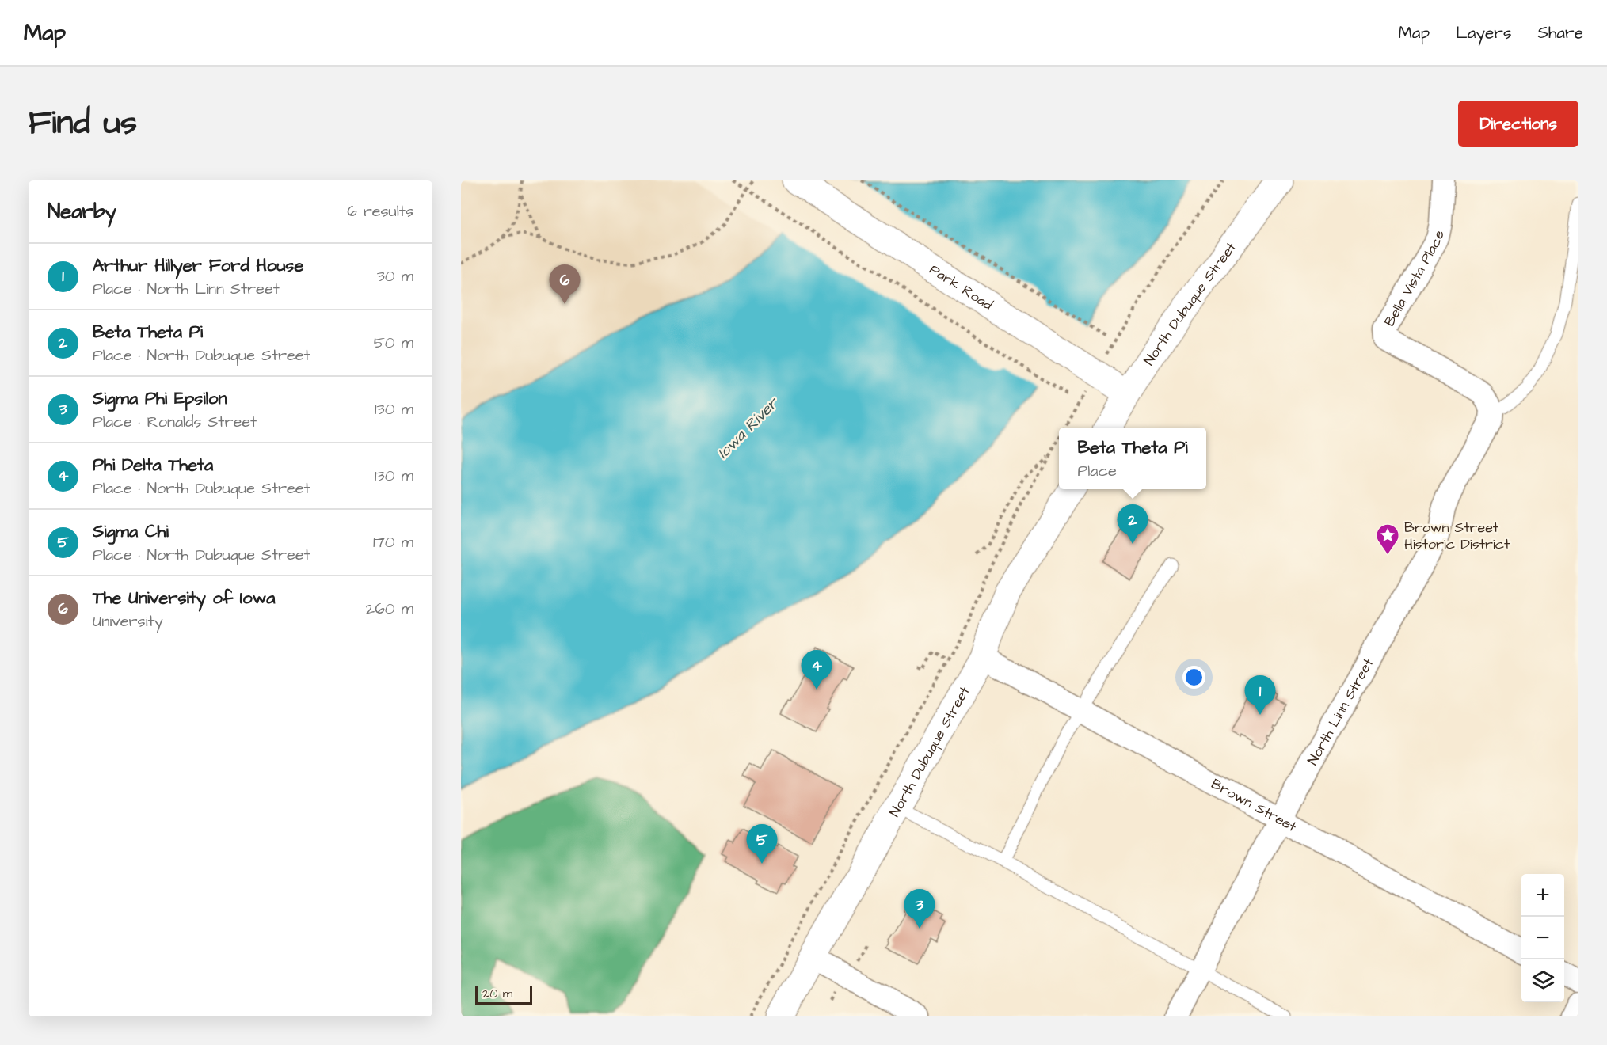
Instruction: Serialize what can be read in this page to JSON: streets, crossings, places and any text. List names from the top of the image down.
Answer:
{
  "streets": {
    "main road": ["Park Road", "North Dubuque Street"],
    "street": ["Bella Vista Place", "North Linn Street", "Brown Street"]
  },
  "crossings": [
    ["Bella Vista Place", "North Linn Street"],
    ["Park Road", "North Dubuque Street"],
    ["North Dubuque Street", "Brown Street"],
    ["North Linn Street", "Brown Street"]
  ],
  "water": ["Iowa River"],
  "places": {
    "place": ["Brown Street Historic District"]
  },
  "scale_bar": "20 m",
  "page": {
    "header": "Map",
    "nav": ["Map", "Layers", "Share"],
    "title": "Find us",
    "buttons": "Directions",
    "heading": ["Nearby", "6 results"],
    "list": [
      {
        "mark": "1",
        "name": "Arthur Hillyer Ford House",
        "note": "Place · North Linn Street",
        "value": "30 m"
      },
      {
        "mark": "2",
        "name": "Beta Theta Pi",
        "note": "Place · North Dubuque Street",
        "value": "50 m"
      },
      {
        "mark": "3",
        "name": "Sigma Phi Epsilon",
        "note": "Place · Ronalds Street",
        "value": "130 m"
      },
      {
        "mark": "4",
        "name": "Phi Delta Theta",
        "note": "Place · North Dubuque Street",
        "value": "130 m"
      },
      {
        "mark": "5",
        "name": "Sigma Chi",
        "note": "Place · North Dubuque Street",
        "value": "170 m"
      },
      {
        "mark": "6",
        "name": "The University of Iowa",
        "note": "University",
        "value": "260 m"
      }
    ],
    "pins": [
      "6",
      "2",
      "4",
      "1",
      "5",
      "3"
    ],
    "popup": ["Beta Theta Pi", "Place"],
    "map_buttons": ["+", "−"],
    "scale": "20 m"
  }
}
